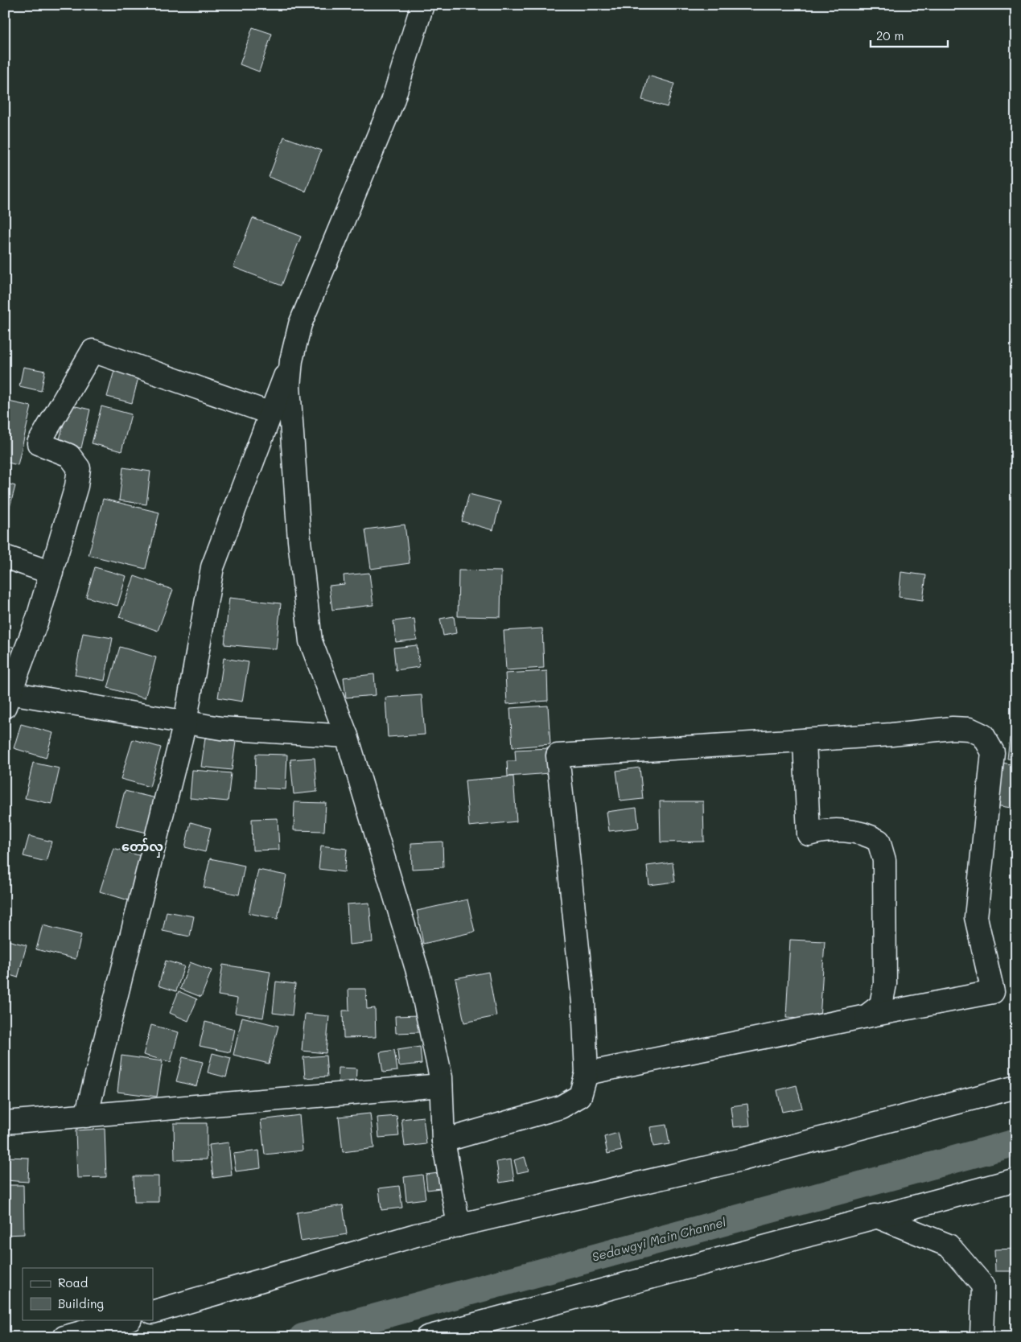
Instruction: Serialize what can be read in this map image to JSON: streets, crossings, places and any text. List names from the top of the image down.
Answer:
{
  "districts": ["တော်လှ"],
  "water": ["Sedawgyi Main Channel"],
  "legend": ["Road", "Building"],
  "scale_bar": "20 m"
}
